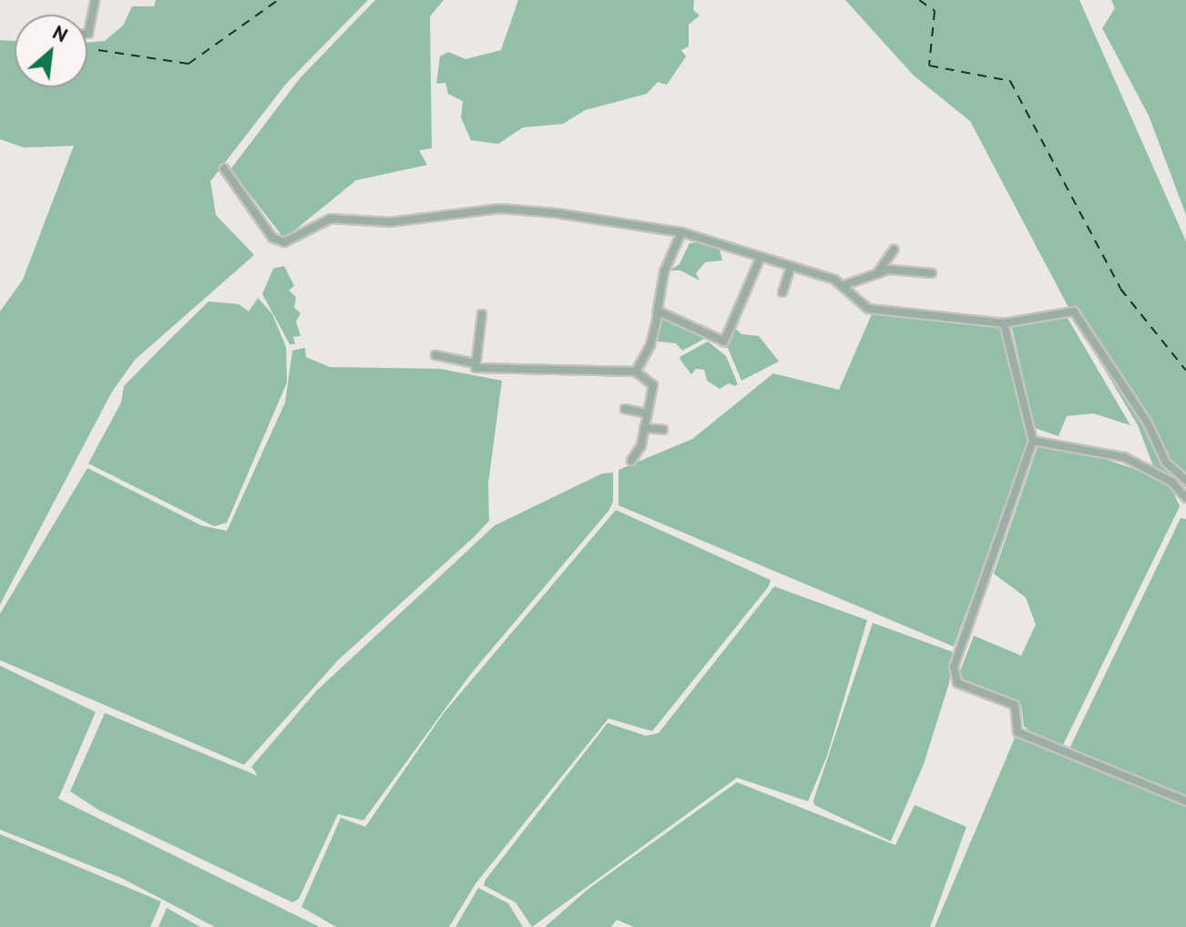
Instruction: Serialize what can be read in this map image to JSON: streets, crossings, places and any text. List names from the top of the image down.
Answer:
{
  "north": "top right"
}
